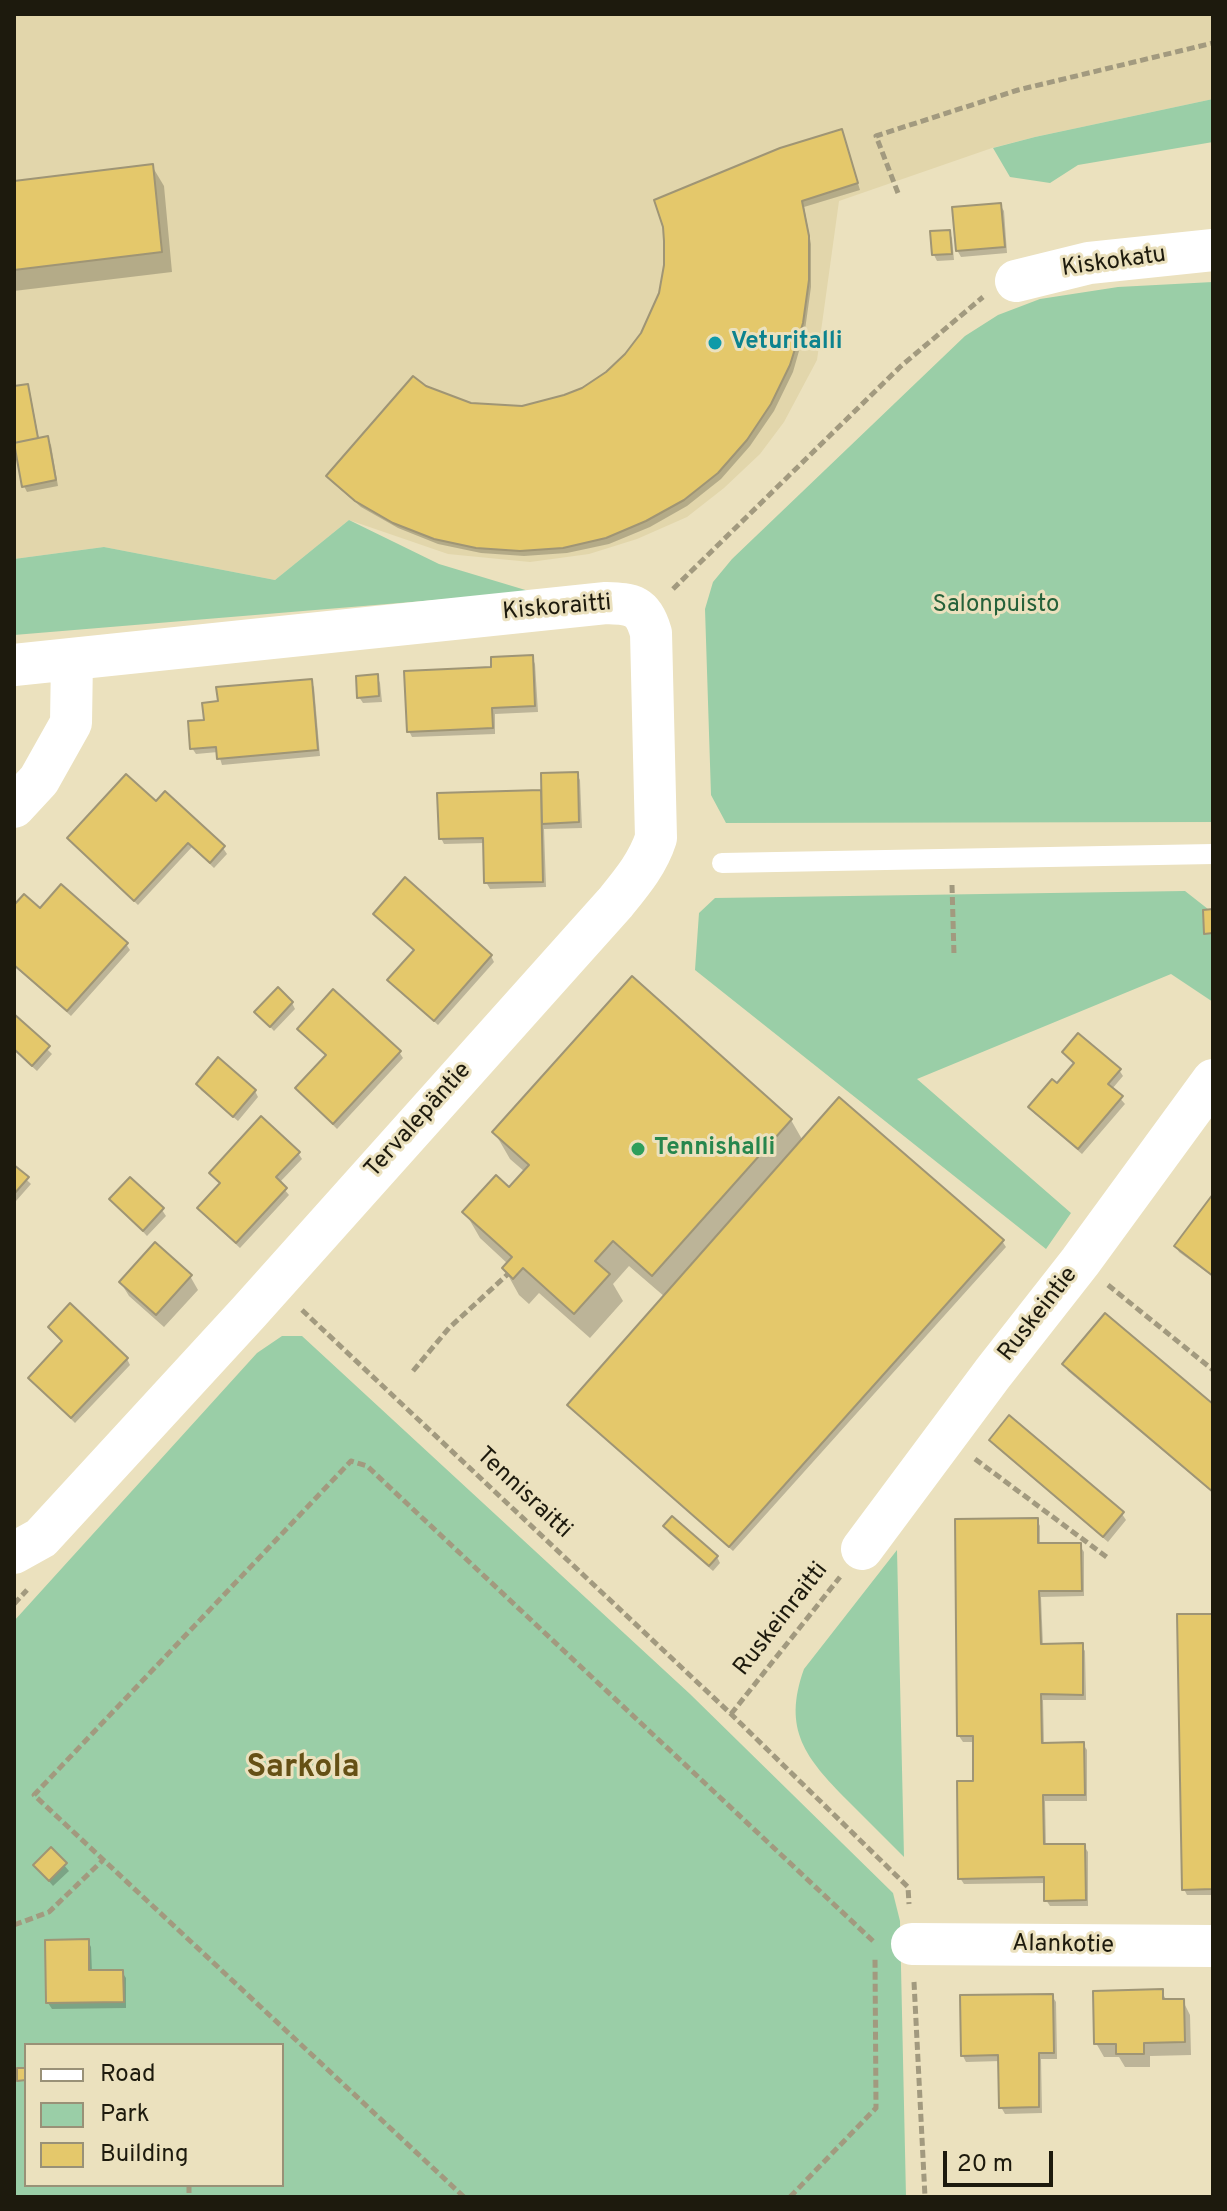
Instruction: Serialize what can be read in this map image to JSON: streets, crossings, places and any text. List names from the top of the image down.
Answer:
{
  "streets": {
    "street": [
      "Kiskokatu",
      "Kiskoraitti",
      "Tervalepäntie",
      "Ruskeintie",
      "Alankotie"
    ],
    "path": ["Tennisraitti", "Ruskeinraitti"]
  },
  "crossings": [
    ["Kiskokatu", "Kiskoraitti"],
    ["Kiskoraitti", "Tervalepäntie"],
    ["Ruskeintie", "Ruskeinraitti"],
    ["Tennisraitti", "Ruskeinraitti"]
  ],
  "districts": ["Sarkola"],
  "parks": ["Salonpuisto"],
  "places": ["Veturitalli", "Tennishalli"],
  "legend": ["Road", "Park", "Building"],
  "scale_bar": "20 m"
}
